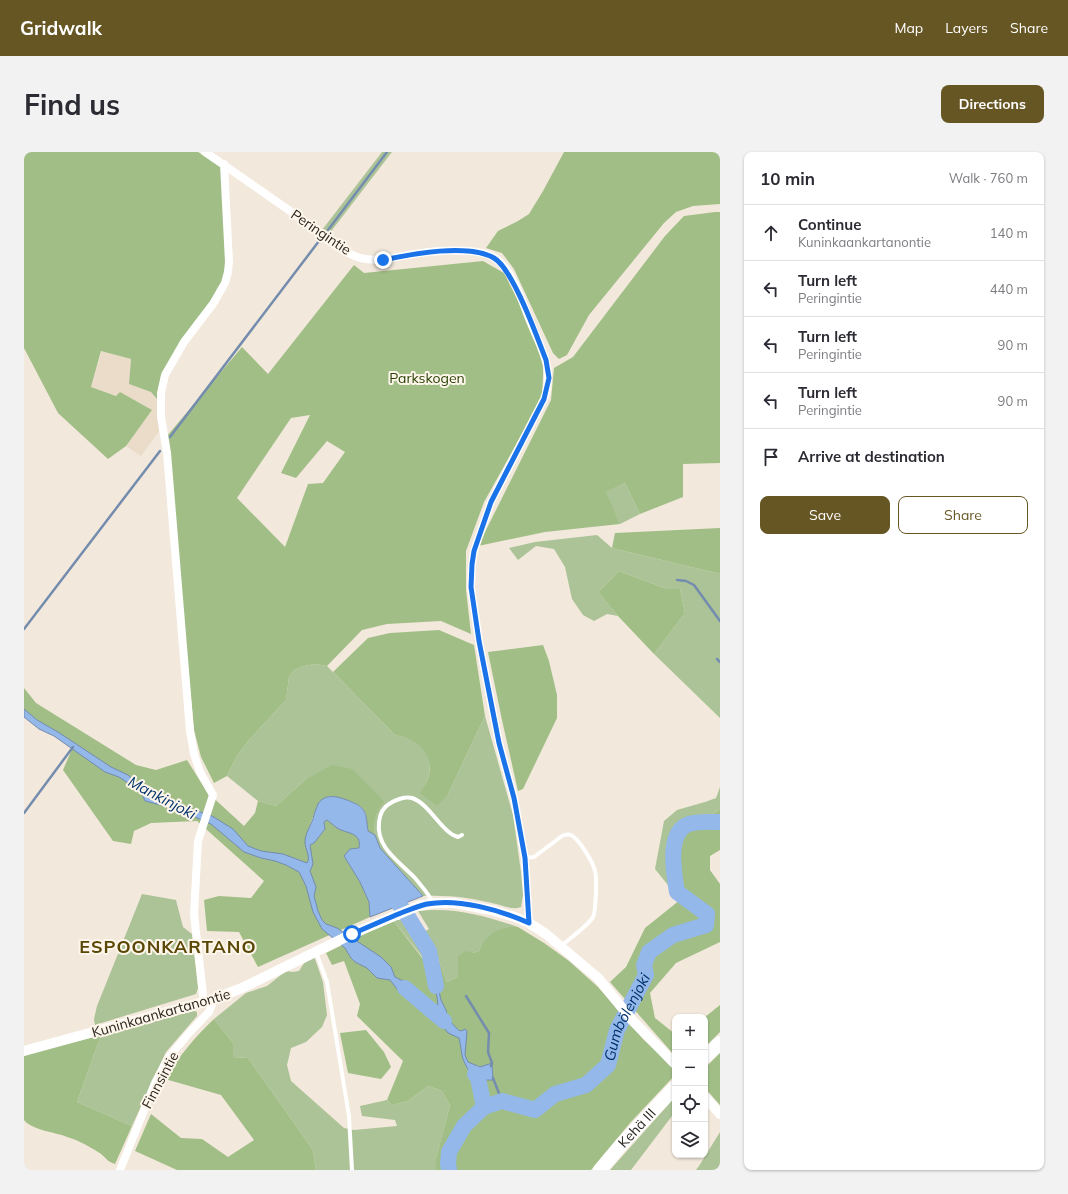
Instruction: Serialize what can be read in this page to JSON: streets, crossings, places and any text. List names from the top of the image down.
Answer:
{
  "streets": {
    "highway": ["Kehä III"],
    "street": ["Peringintie", "Kuninkaankartanontie", "Finnsintie"]
  },
  "crossings": [
    ["Peringintie", "Kuninkaankartanontie"],
    ["Kuninkaankartanontie", "Finnsintie"]
  ],
  "districts": ["ESPOONKARTANO"],
  "water": ["Mankinjoki", "Gumbölenjoki"],
  "parks": ["Parkskogen"],
  "page": {
    "header": "Gridwalk",
    "nav": ["Map", "Layers", "Share"],
    "buttons": [
      "Directions",
      ["Save", "Share"]
    ],
    "title": "Find us",
    "heading": ["10 min", "Walk · 760 m"],
    "list": [
      ["Continue", "Kuninkaankartanontie", "140 m"],
      ["Turn left", "Peringintie", "440 m"],
      ["Turn left", "Peringintie", "90 m"],
      ["Turn left", "Peringintie", "90 m"],
      "Arrive at destination"
    ],
    "map_buttons": ["+", "−"]
  }
}
